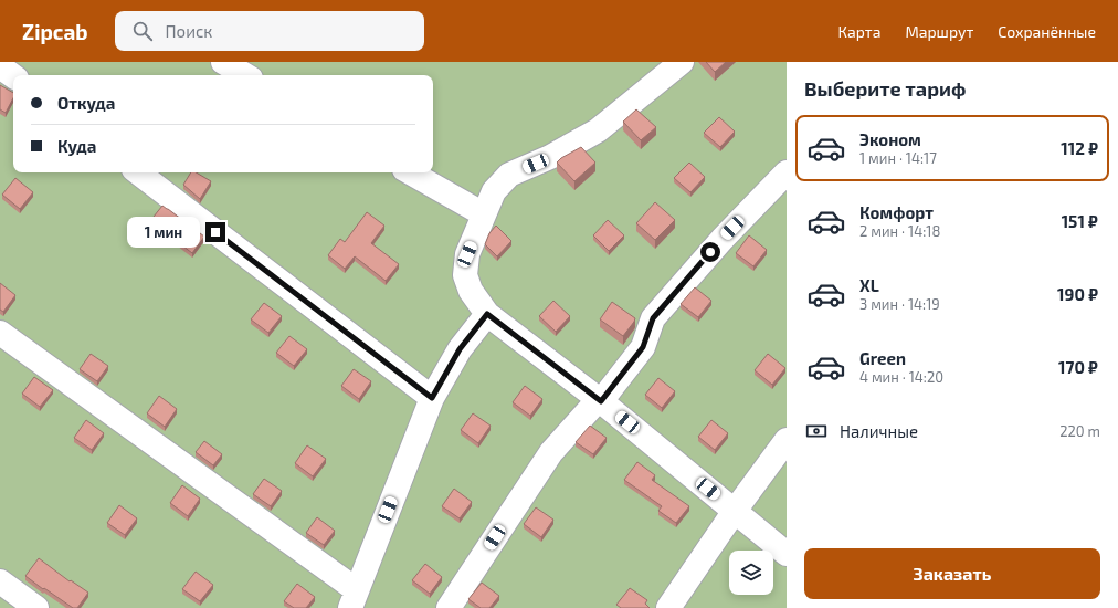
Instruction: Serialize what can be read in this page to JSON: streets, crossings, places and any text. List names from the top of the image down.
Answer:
{
  "page": {
    "header": "Zipcab",
    "search": "Поиск",
    "nav": ["Карта", "Маршрут", "Сохранённые"],
    "heading": "Выберите тариф",
    "banner": ["Откуда", "Куда"],
    "list": [
      {
        "name": "Эконом",
        "note": "1 мин · 14:17",
        "value": "112 ₽"
      },
      {
        "name": "Комфорт",
        "note": "2 мин · 14:18",
        "value": "151 ₽"
      },
      {
        "name": "XL",
        "note": "3 мин · 14:19",
        "value": "190 ₽"
      },
      {
        "name": "Green",
        "note": "4 мин · 14:20",
        "value": "170 ₽"
      }
    ],
    "bubble": "1 мин",
    "pay": ["Наличные", "220 m"],
    "buttons": "Заказать"
  }
}
